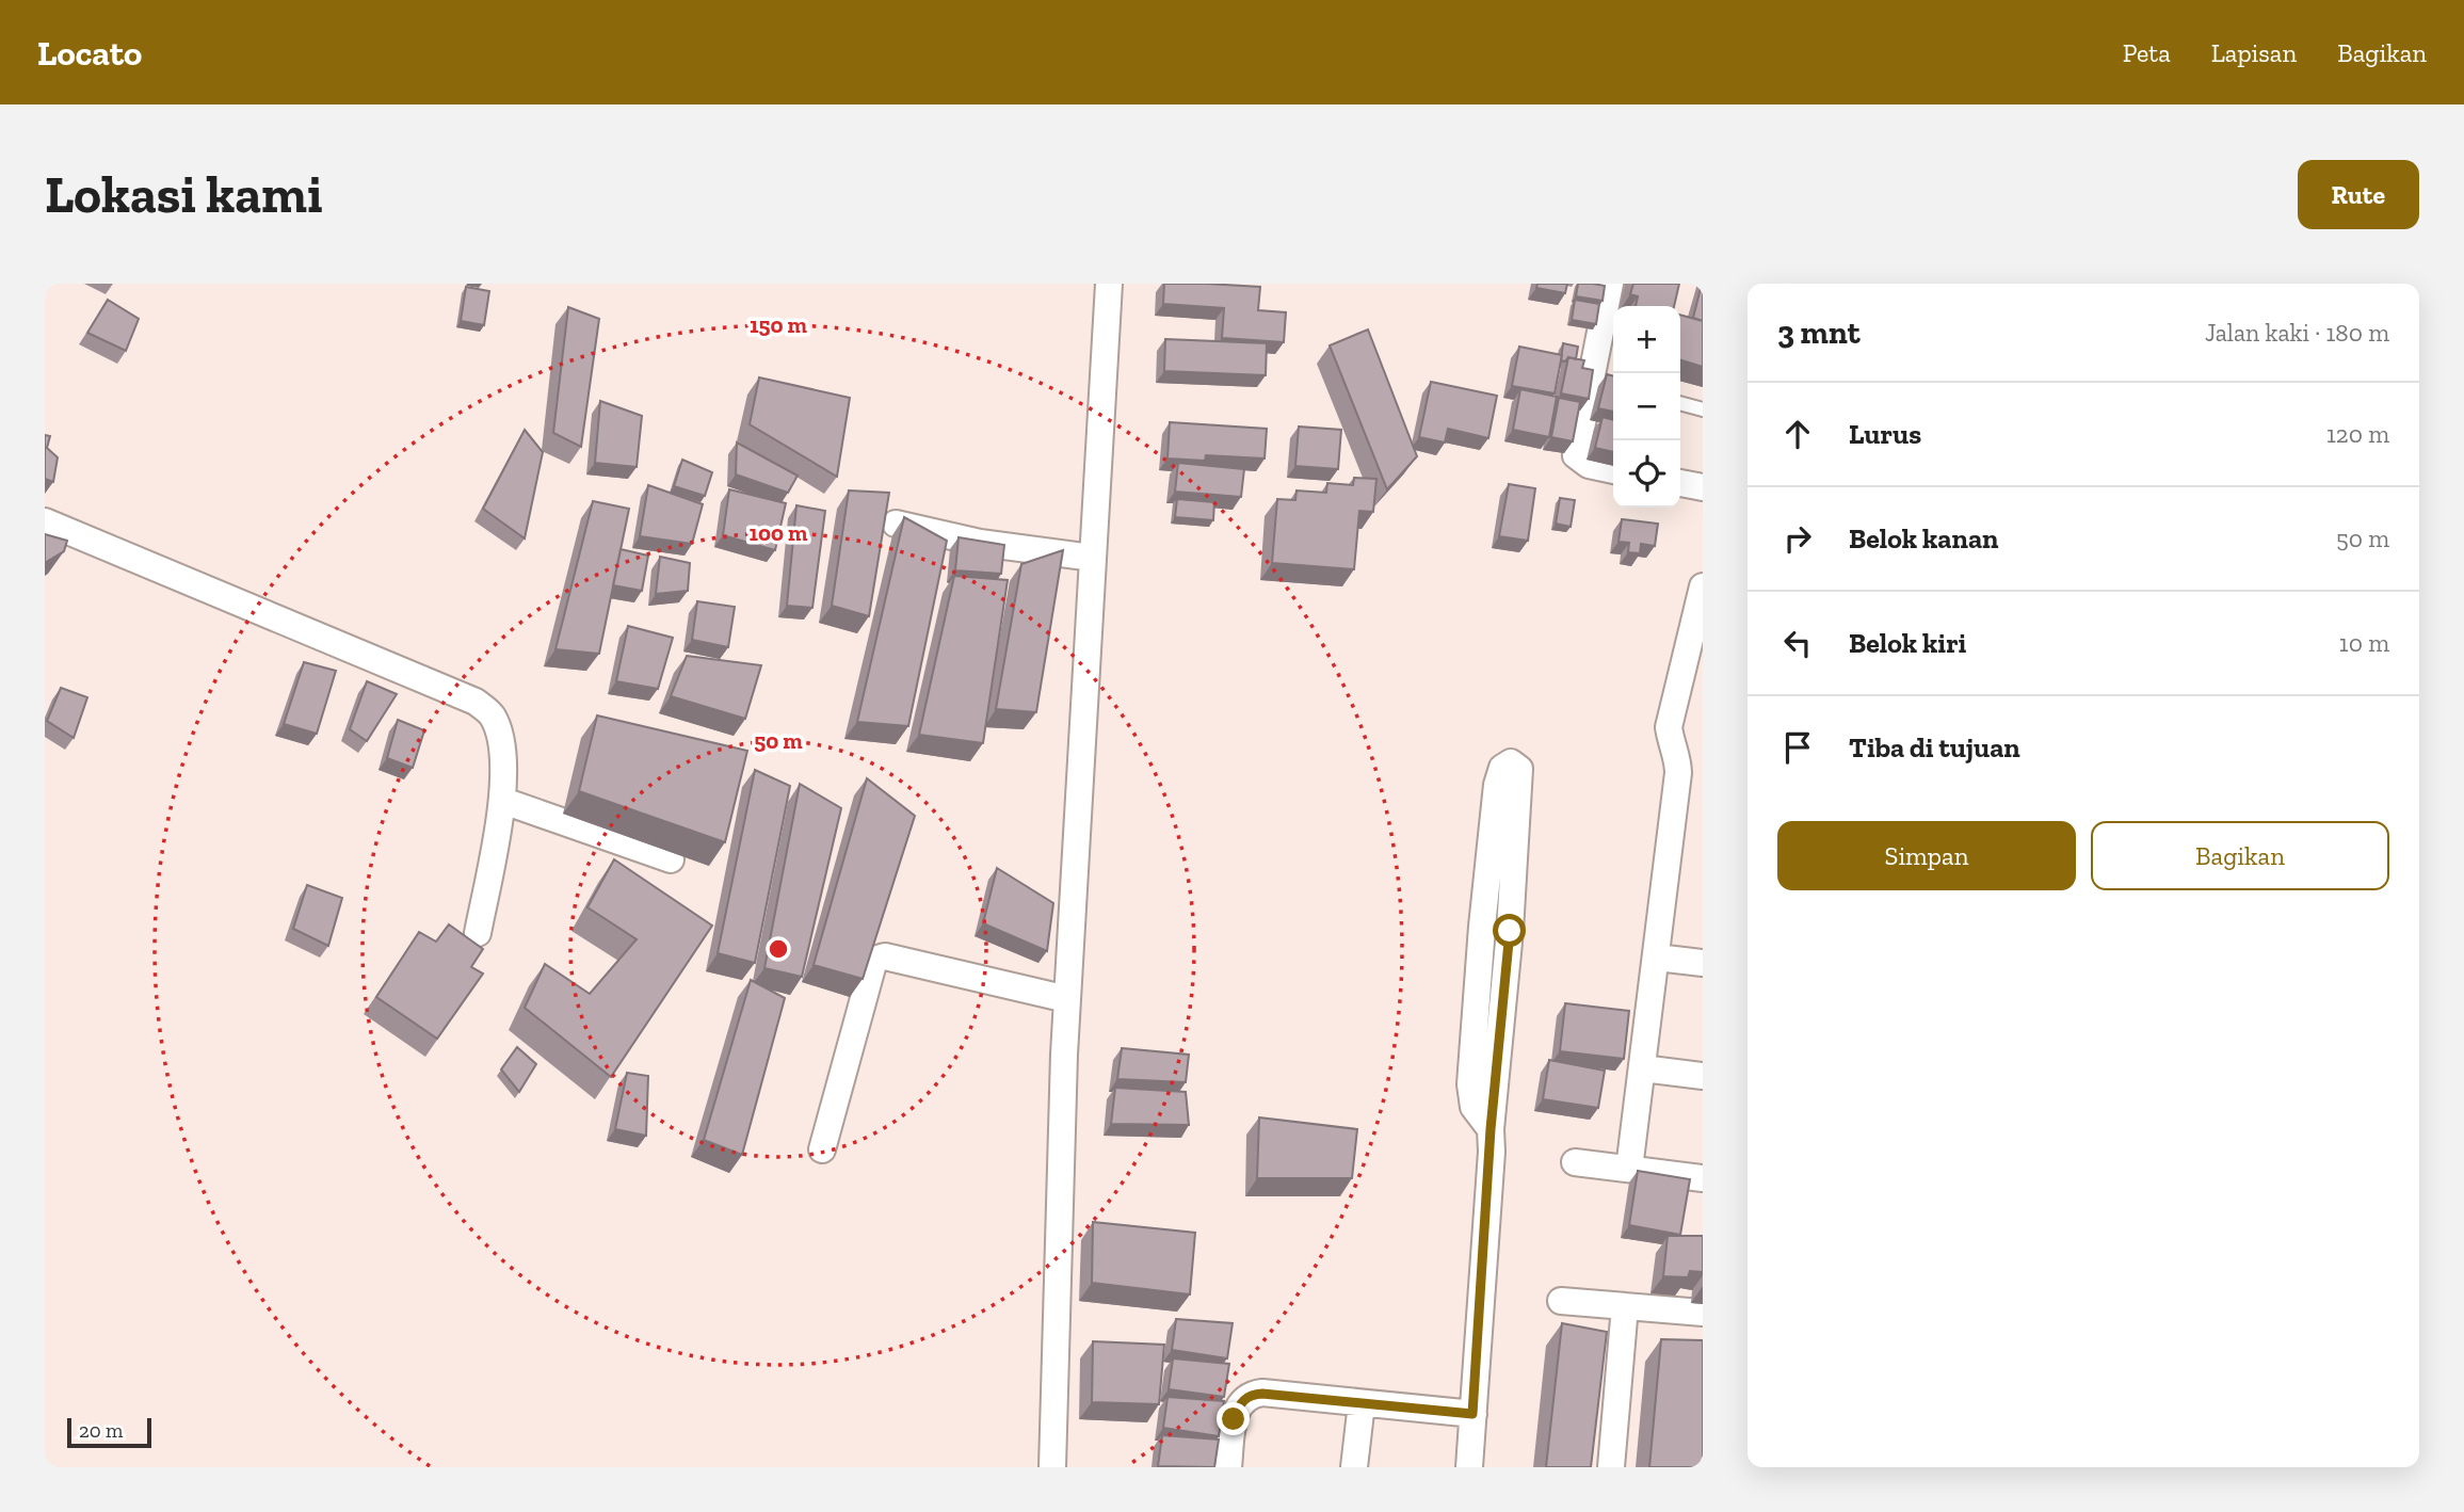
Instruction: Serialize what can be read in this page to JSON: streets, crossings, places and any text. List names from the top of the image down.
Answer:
{
  "scale_bar": "20 m",
  "page": {
    "header": "Locato",
    "nav": ["Peta", "Lapisan", "Bagikan"],
    "buttons": [
      "Rute",
      ["Simpan", "Bagikan"]
    ],
    "title": "Lokasi kami",
    "heading": ["3 mnt", "Jalan kaki · 180 m"],
    "map_buttons": ["+", "−"],
    "list": [
      ["Lurus", "120 m"],
      ["Belok kanan", "50 m"],
      ["Belok kiri", "10 m"],
      "Tiba di tujuan"
    ],
    "scale": "20 m"
  },
  "rings": ["150 m", "100 m", "50 m"]
}
